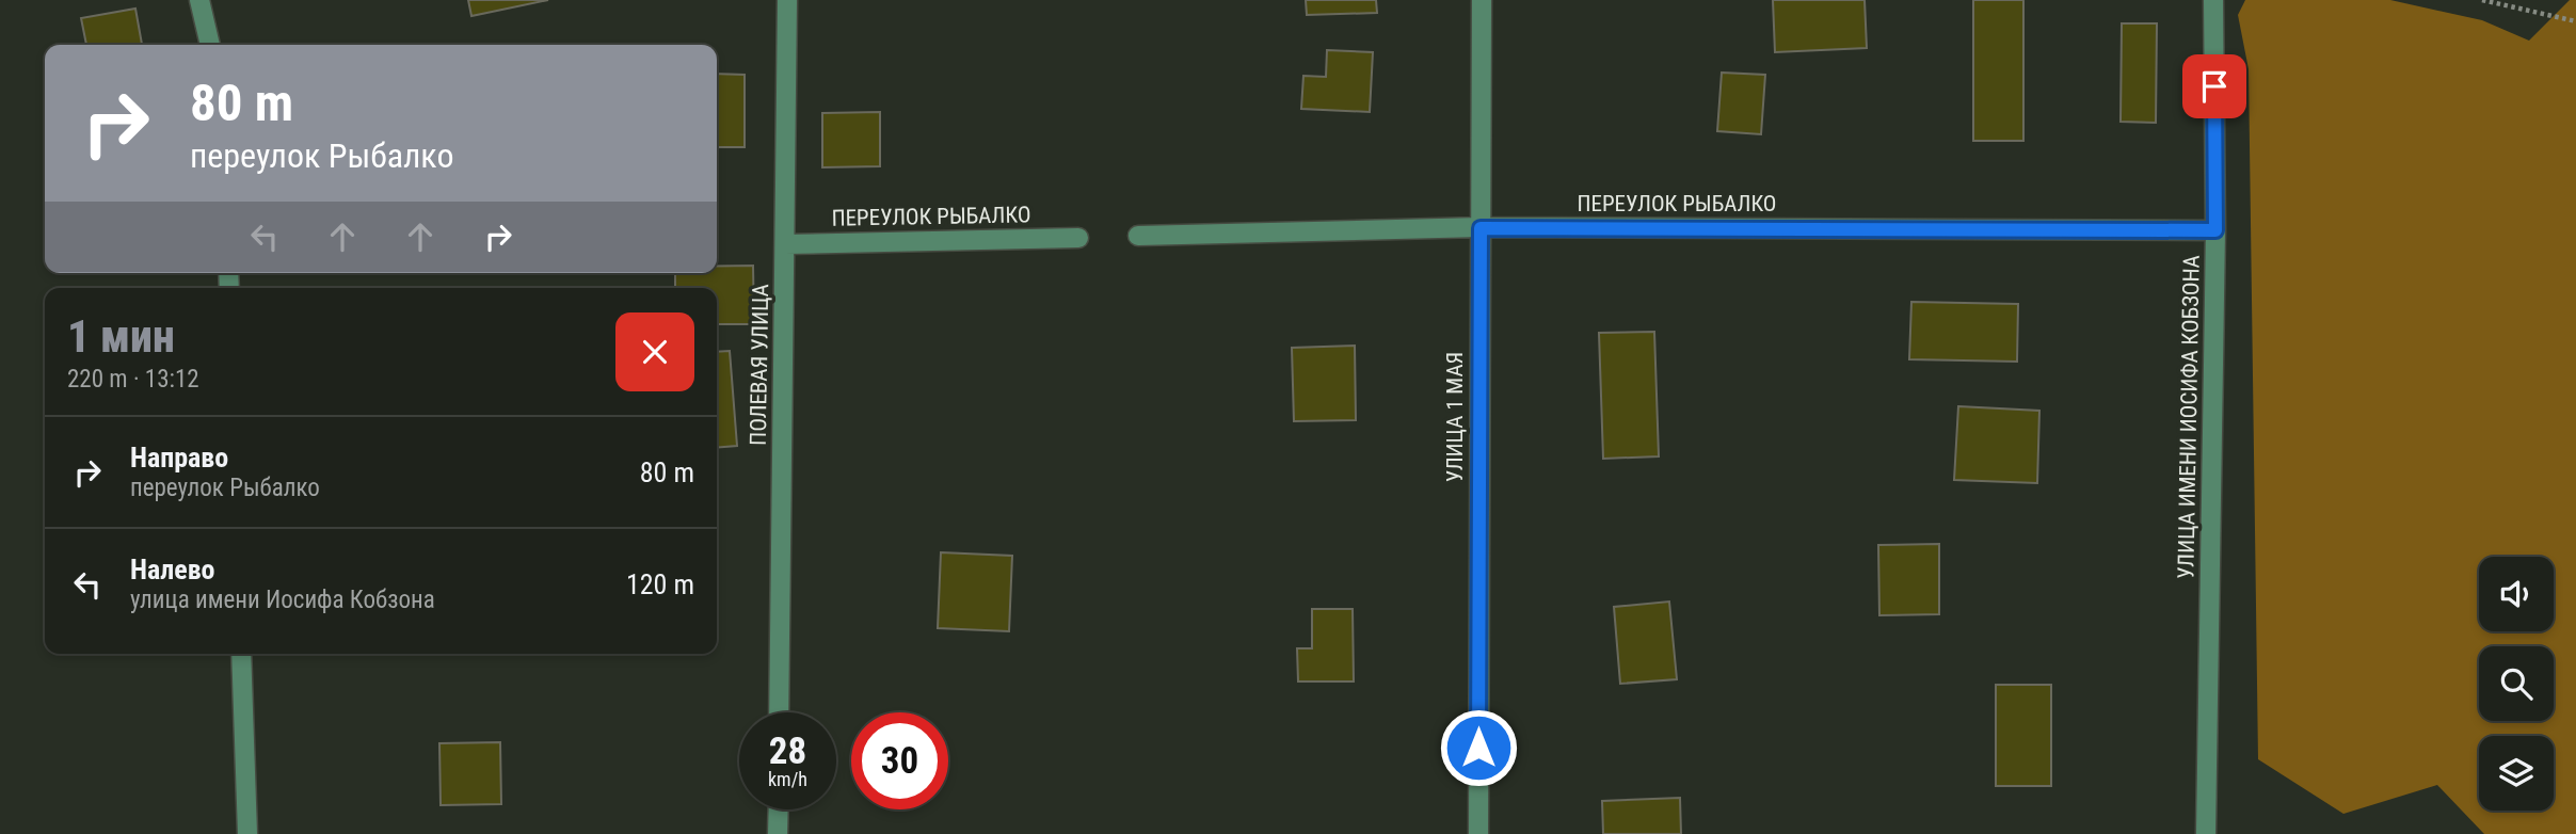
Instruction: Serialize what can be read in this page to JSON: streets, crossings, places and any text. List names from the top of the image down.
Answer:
{
  "streets": {
    "street": [
      "ПЕРЕУЛОК РЫБАЛКО",
      "ПОЛЕВАЯ УЛИЦА",
      "УЛИЦА 1 МАЯ",
      "УЛИЦА ИМЕНИ ИОСИФА КОБЗОНА"
    ]
  },
  "crossings": [
    ["ПЕРЕУЛОК РЫБАЛКО", "ПОЛЕВАЯ УЛИЦА"],
    ["ПЕРЕУЛОК РЫБАЛКО", "УЛИЦА 1 МАЯ"],
    ["ПЕРЕУЛОК РЫБАЛКО", "УЛИЦА ИМЕНИ ИОСИФА КОБЗОНА"]
  ],
  "page": {
    "turn": ["80 m", "переулок Рыбалко"],
    "heading": ["1 мин", "220 m · 13:12"],
    "list": [
      {
        "name": "Направо",
        "note": "переулок Рыбалко",
        "value": "80 m"
      },
      {
        "name": "Налево",
        "note": "улица имени Иосифа Кобзона",
        "value": "120 m"
      }
    ],
    "speed": "28 km/h",
    "limit": "30"
  }
}
